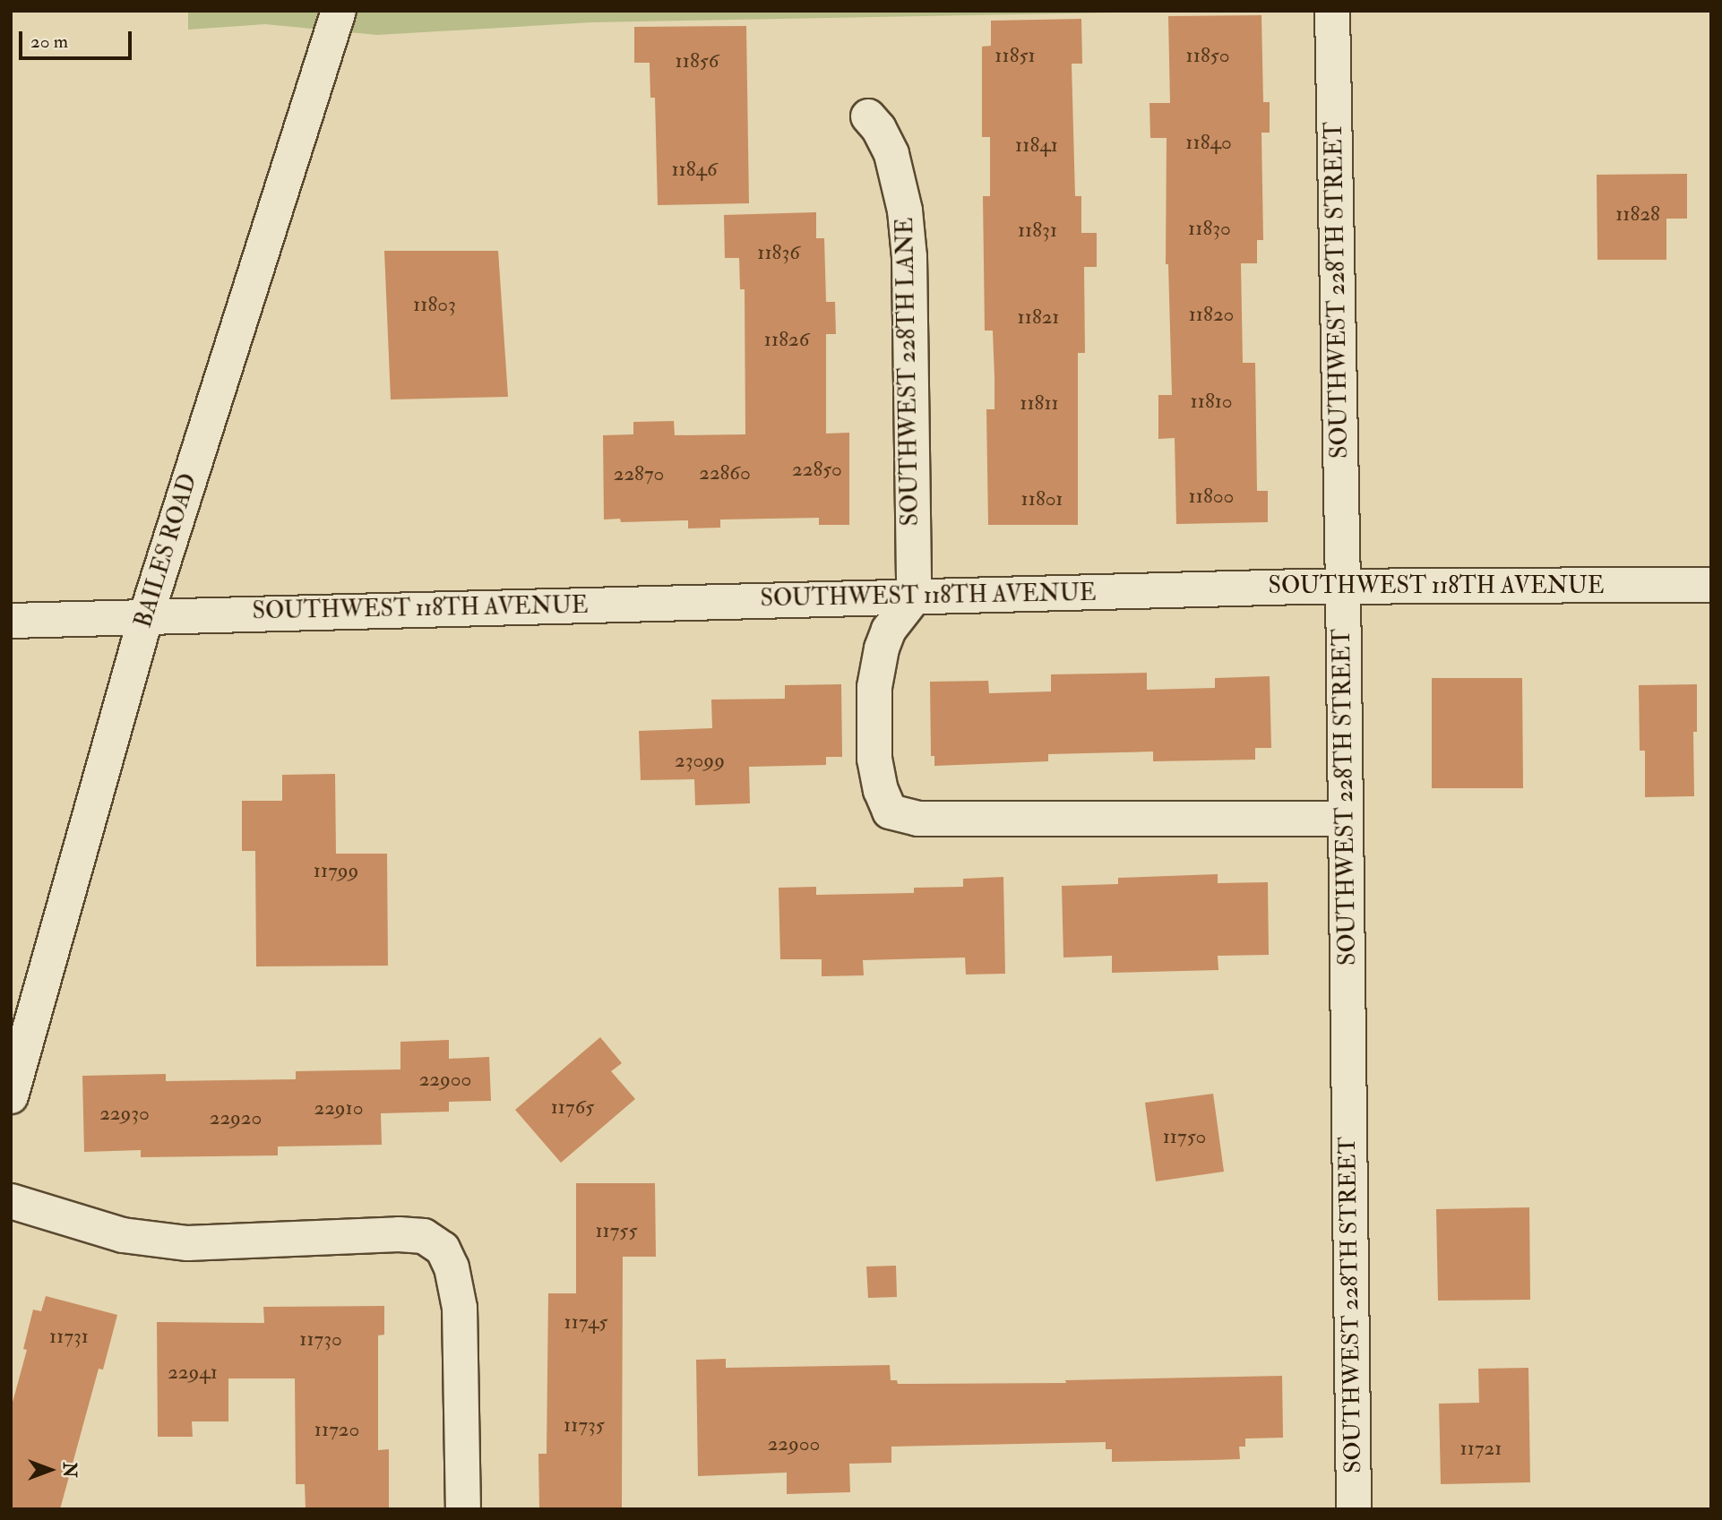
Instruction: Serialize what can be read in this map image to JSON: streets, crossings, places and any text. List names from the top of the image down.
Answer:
{
  "streets": {
    "street": [
      "SOUTHWEST 228TH STREET",
      "SOUTHWEST 228TH LANE",
      "BAILES ROAD",
      "SOUTHWEST 118TH AVENUE"
    ]
  },
  "crossings": [
    ["SOUTHWEST 228TH STREET", "SOUTHWEST 118TH AVENUE"],
    ["SOUTHWEST 228TH LANE", "SOUTHWEST 118TH AVENUE"],
    ["BAILES ROAD", "SOUTHWEST 118TH AVENUE"]
  ],
  "house_numbers": [
    "11851",
    "11850",
    "11856",
    "11840",
    "11841",
    "11846",
    "11828",
    "11830",
    "11831",
    "11836",
    "11803",
    "11820",
    "11821",
    "11826",
    "11810",
    "11811",
    "22850",
    "22860",
    "22870",
    "11800",
    "11801",
    "23099",
    "11799",
    "22900",
    "11765",
    "22910",
    "22930",
    "22920",
    "11750",
    "11755",
    "11745",
    "11731",
    "11730",
    "22941",
    "11735",
    "11720",
    "22900",
    "11721"
  ],
  "scale_bar": "20 m",
  "north": "right"
}
